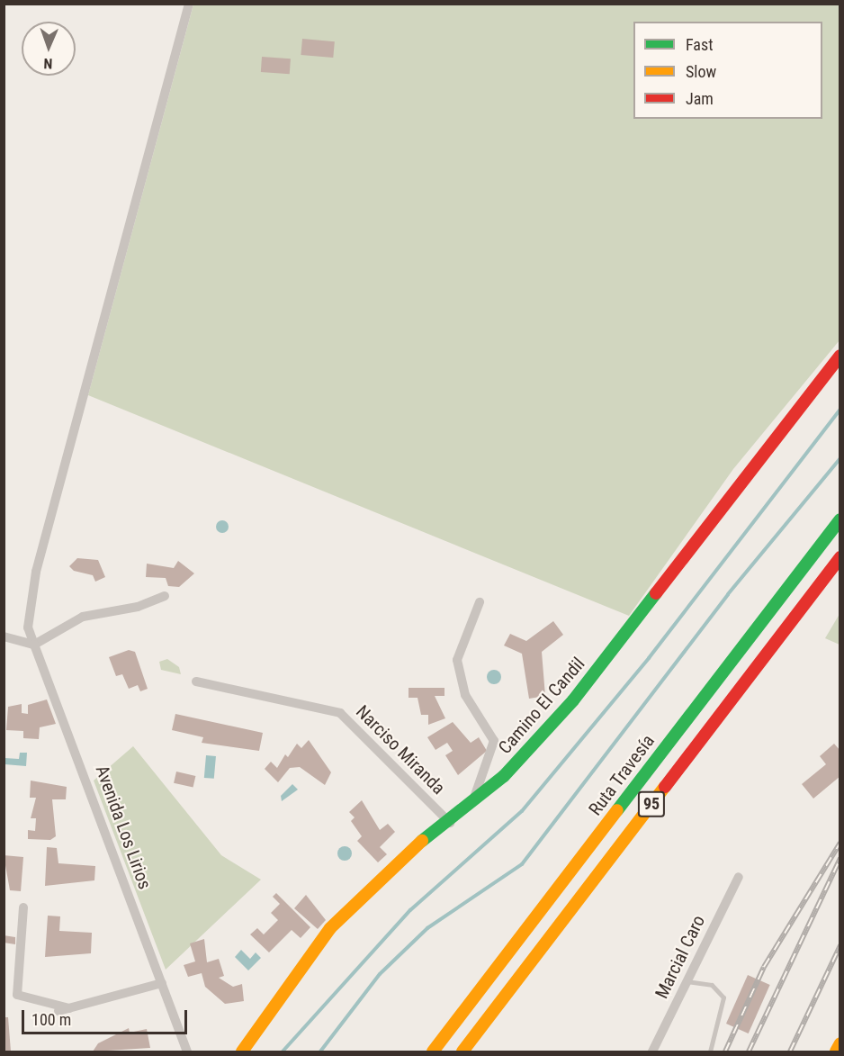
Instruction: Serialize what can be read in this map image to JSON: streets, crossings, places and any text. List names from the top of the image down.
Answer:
{
  "streets": {
    "main road": ["Camino El Candil", "Ruta Travesía", "95"],
    "street": ["Narciso Miranda", "Avenida Los Lirios", "Marcial Caro"]
  },
  "crossings": [
    ["Camino El Candil", "Narciso Miranda"]
  ],
  "legend": ["Fast", "Slow", "Jam"],
  "scale_bar": "100 m",
  "north": "bottom"
}
